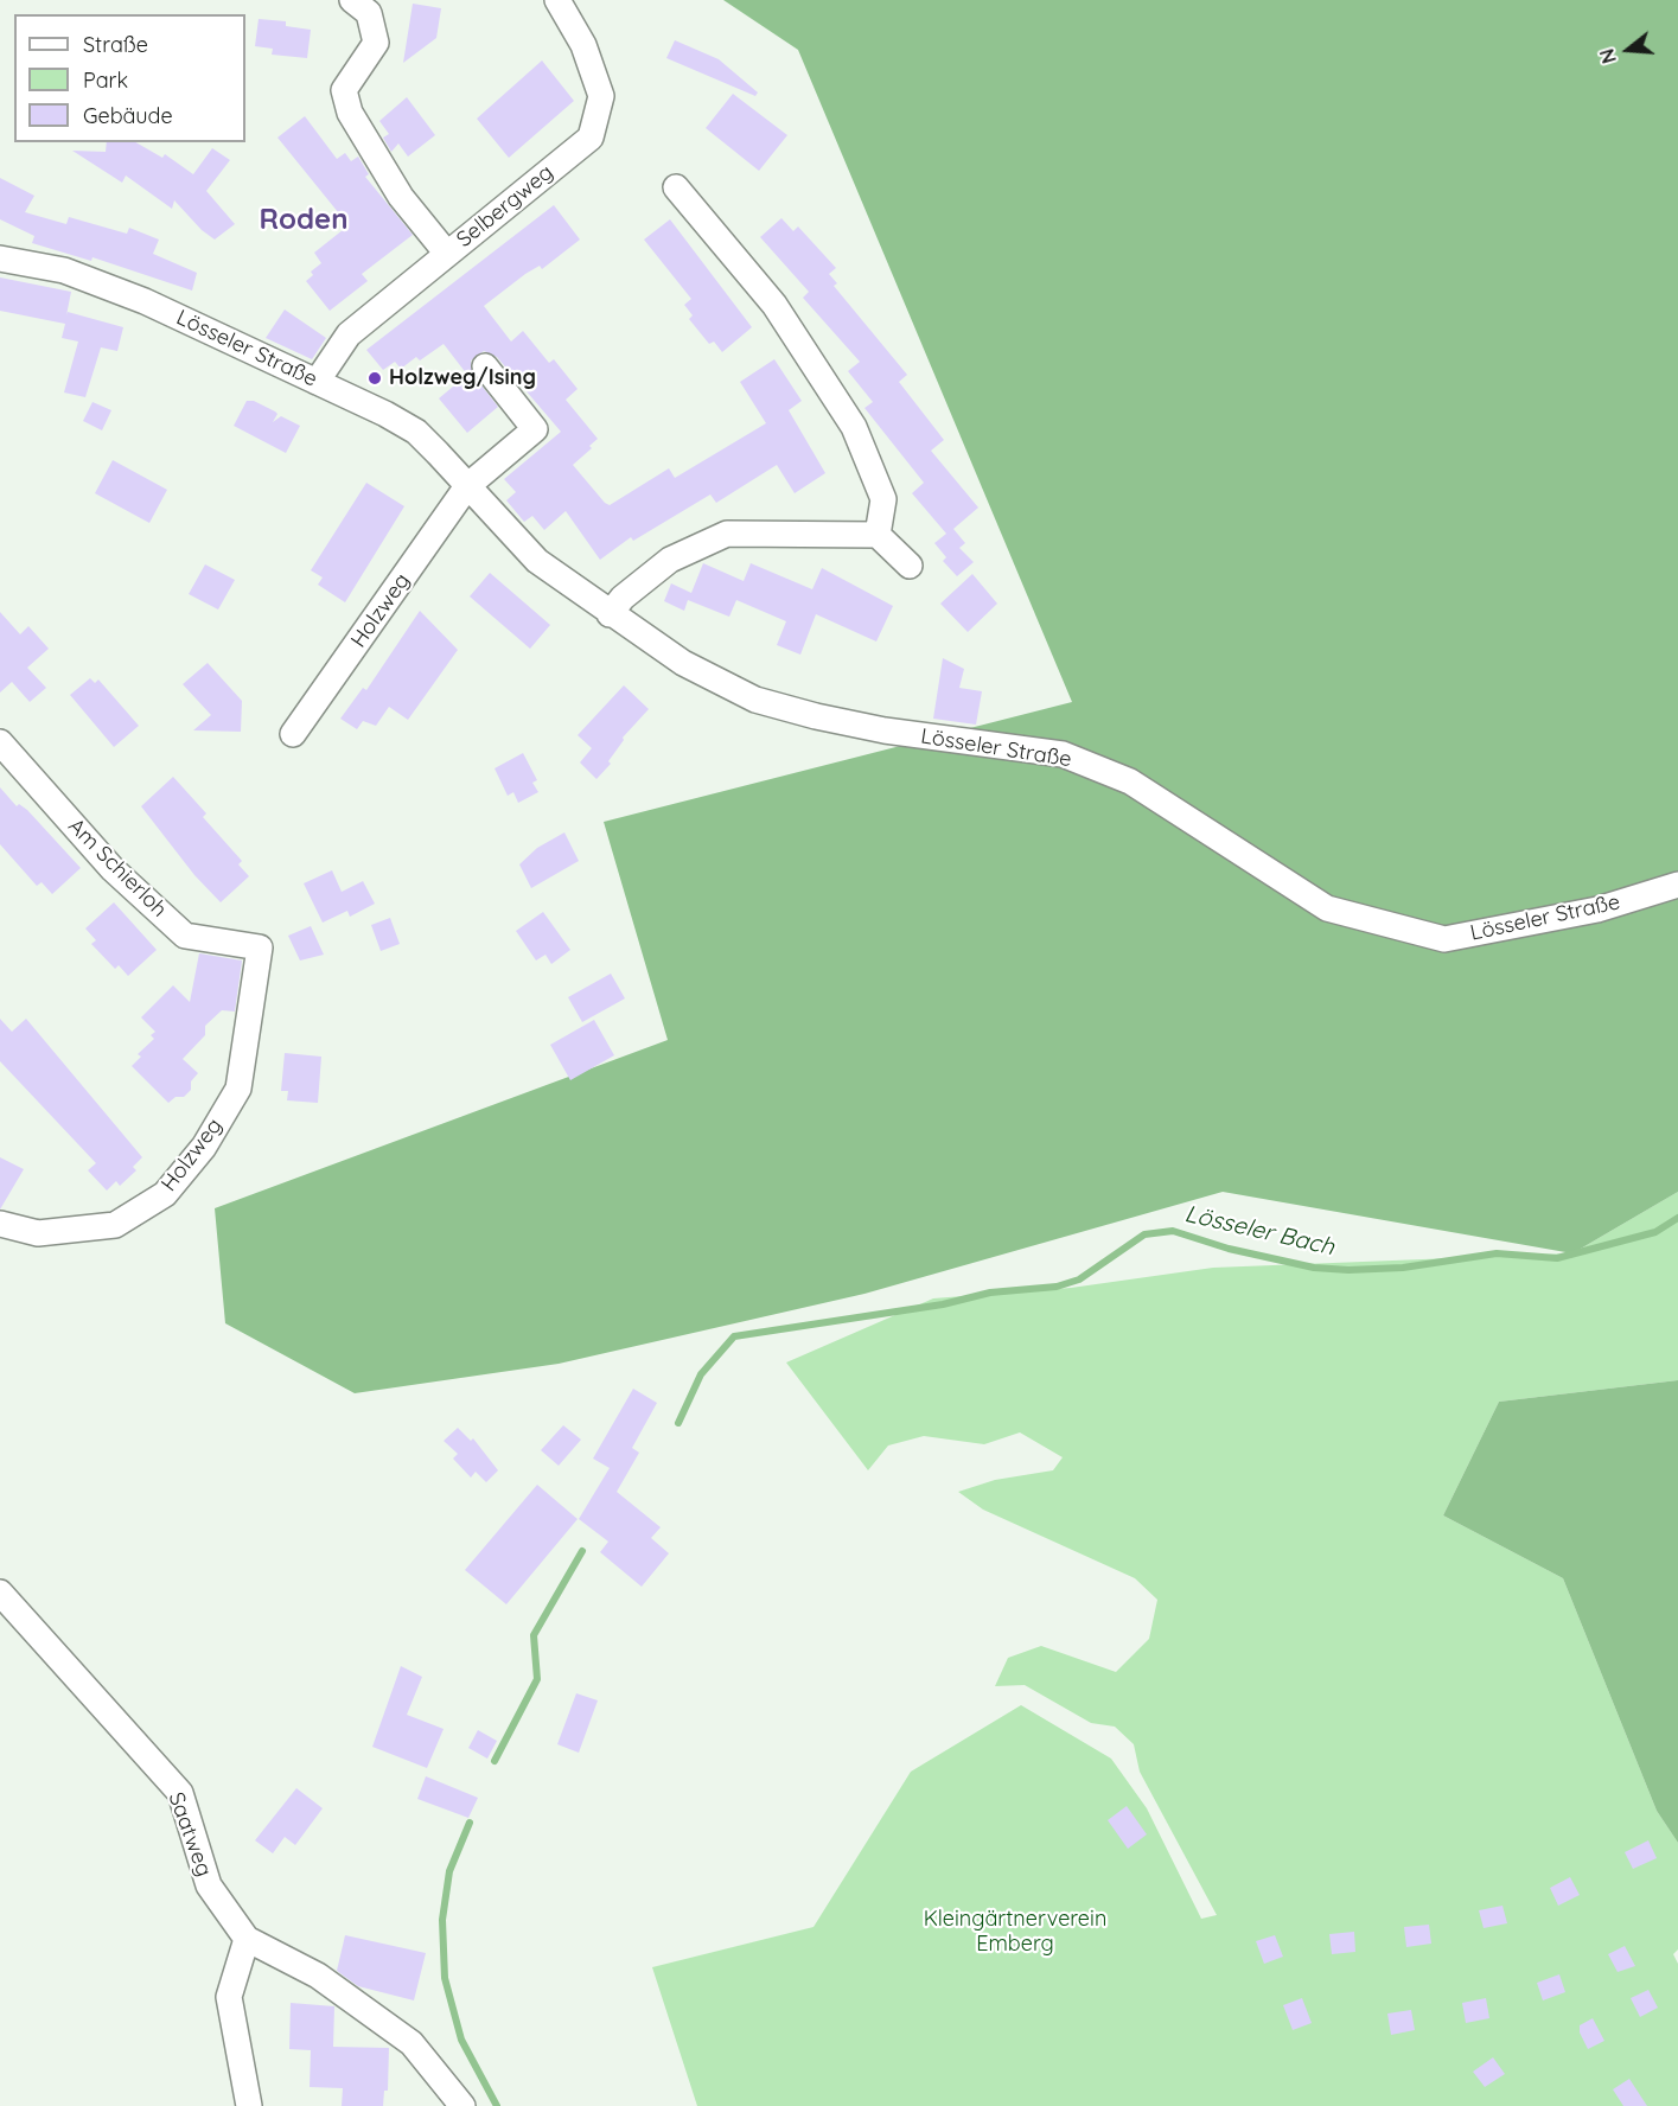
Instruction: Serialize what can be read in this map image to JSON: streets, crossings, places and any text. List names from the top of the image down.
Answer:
{
  "streets": {
    "street": [
      "Selbergweg",
      "Lösseler Straße",
      "Holzweg",
      "Am Schierloh",
      "Saatweg"
    ]
  },
  "crossings": [
    ["Selbergweg", "Lösseler Straße"],
    ["Lösseler Straße", "Holzweg"],
    ["Holzweg", "Am Schierloh"]
  ],
  "districts": ["Roden"],
  "water": ["Lösseler Bach"],
  "parks": ["Kleingärtnerverein Emberg"],
  "places": ["Holzweg/Ising"],
  "legend": ["Straße", "Park", "Gebäude"],
  "north": "left"
}
